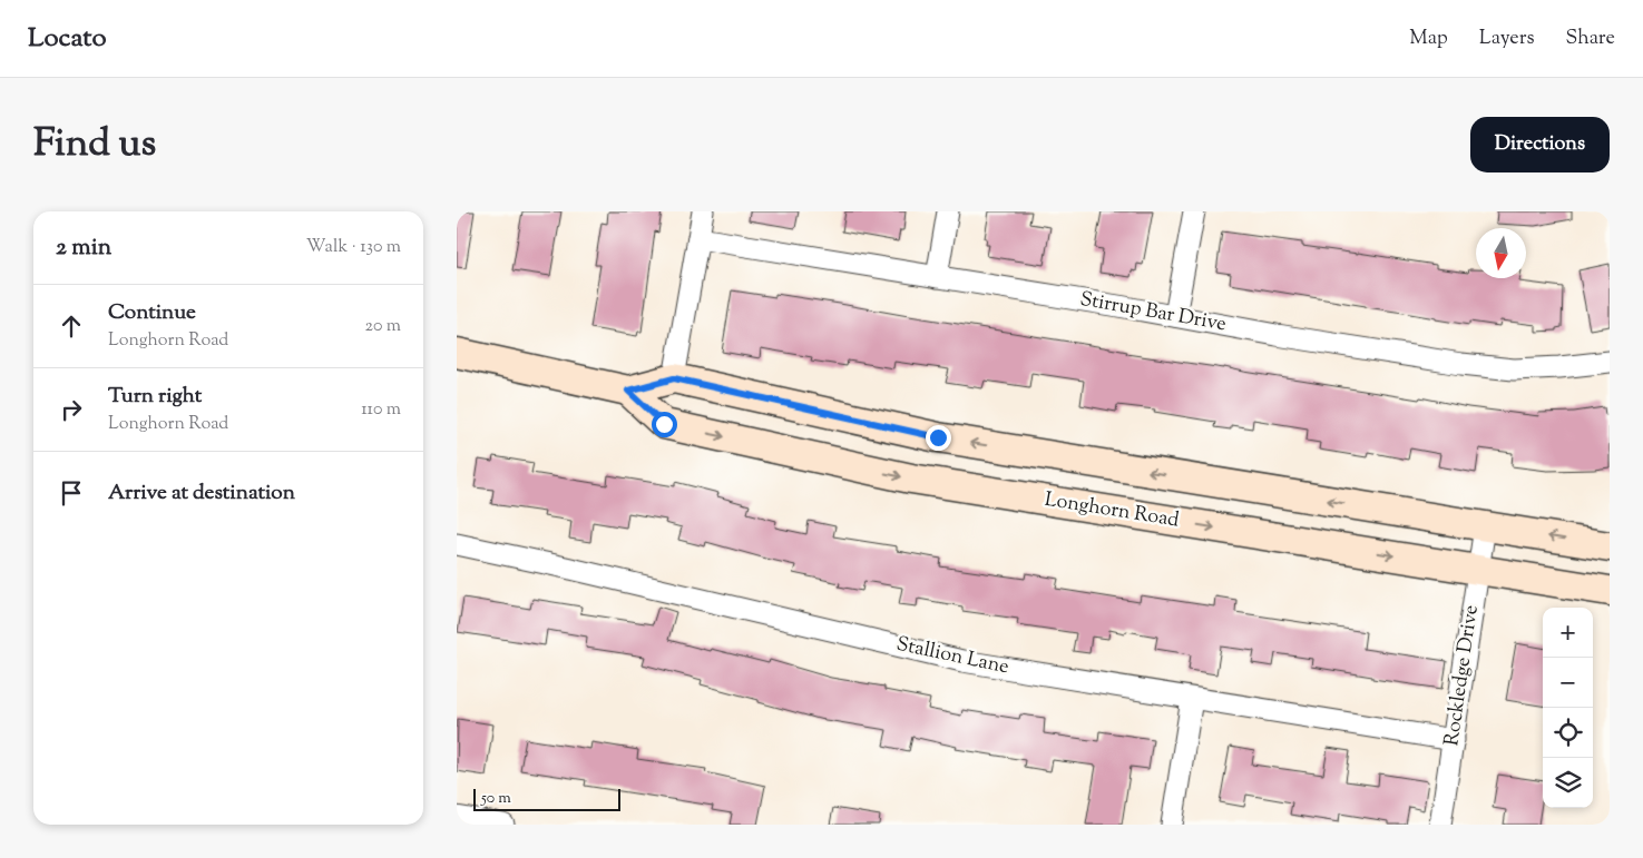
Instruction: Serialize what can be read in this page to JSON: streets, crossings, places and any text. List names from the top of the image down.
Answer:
{
  "streets": {
    "main road": ["Longhorn Road"],
    "street": ["Stirrup Bar Drive", "Stallion Lane", "Rockledge Drive"]
  },
  "crossings": [
    ["Longhorn Road", "Rockledge Drive"],
    ["Stallion Lane", "Rockledge Drive"]
  ],
  "scale_bar": "50 m",
  "north": "bottom",
  "page": {
    "header": "Locato",
    "nav": ["Map", "Layers", "Share"],
    "title": "Find us",
    "buttons": "Directions",
    "heading": ["2 min", "Walk · 130 m"],
    "list": [
      ["Continue", "Longhorn Road", "20 m"],
      ["Turn right", "Longhorn Road", "110 m"],
      "Arrive at destination"
    ],
    "map_buttons": ["+", "−"],
    "scale": "50 m"
  }
}
